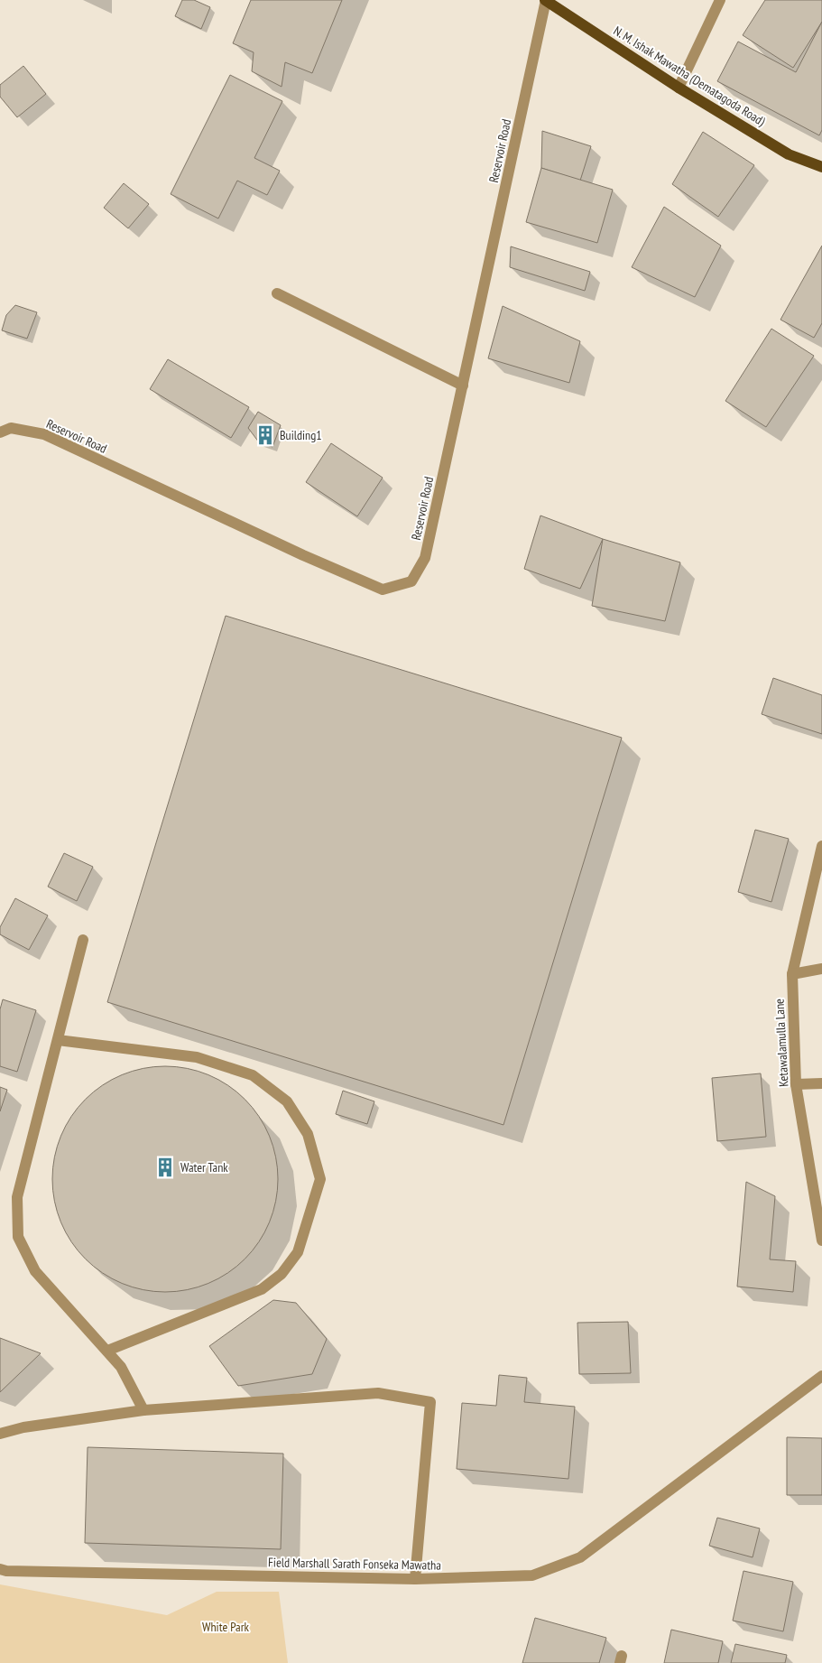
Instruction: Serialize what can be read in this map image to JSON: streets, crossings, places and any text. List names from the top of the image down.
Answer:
{
  "streets": {
    "main road": ["N. M. Ishak Mawatha (Dematagoda Road)"],
    "street": ["Reservoir Road", "Ketawalamulla Lane", "Field Marshall Sarath Fonseka Mawatha"]
  },
  "crossings": [
    ["N. M. Ishak Mawatha (Dematagoda Road)", "Reservoir Road"]
  ],
  "parks": ["White Park"],
  "places": {
    "building": ["Building1", "Water Tank"]
  }
}
